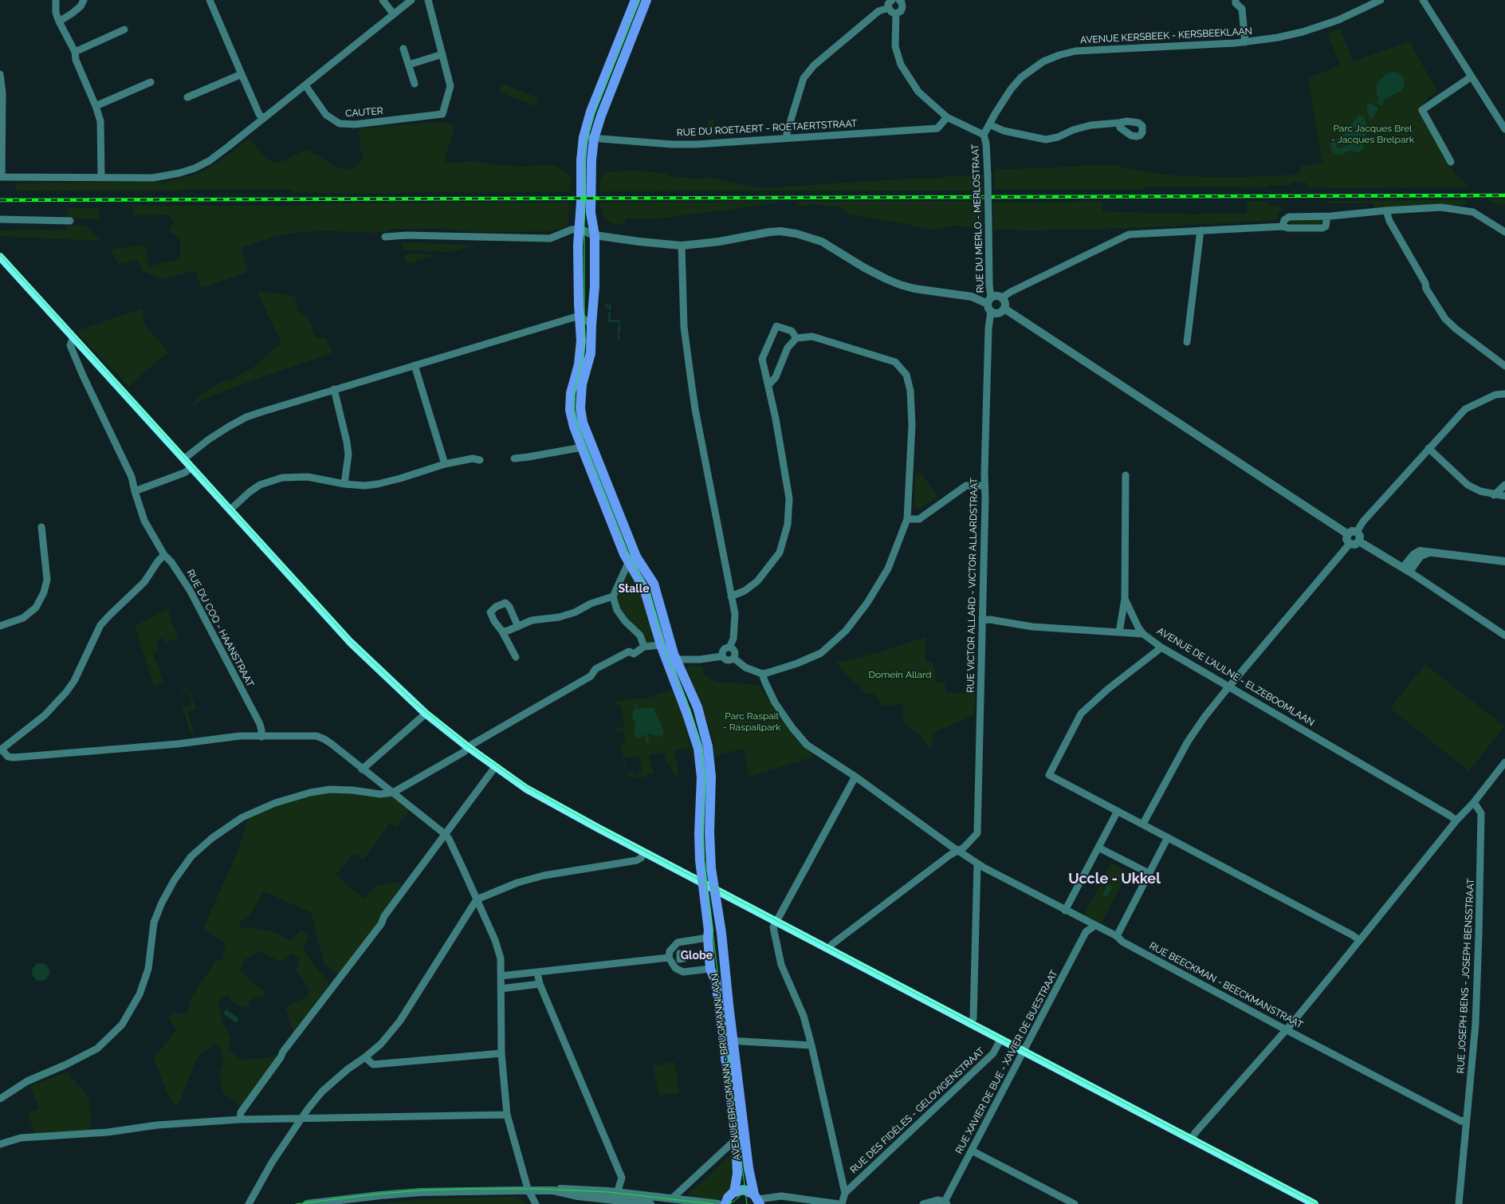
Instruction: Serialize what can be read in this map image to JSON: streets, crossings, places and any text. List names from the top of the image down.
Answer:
{
  "streets": {
    "main road": ["AVENUE BRUGMANN - BRUGMANNLAAN"],
    "street": [
      "AVENUE KERSBEEK - KERSBEEKLAAN",
      "CAUTER",
      "RUE DU ROETAERT - ROETAERTSTRAAT",
      "RUE DU MERLO - MERLOSTRAAT",
      "RUE VICTOR ALLARD - VICTOR ALLARDSTRAAT",
      "RUE DU COQ - HAANSTRAAT",
      "AVENUE DE L'AULNE - ELZEBOOMLAAN",
      "RUE JOSEPH BENS - JOSEPH BENSSTRAAT",
      "RUE BEECKMAN - BEECKMANSTRAAT",
      "RUE XAVIER DE BUE - XAVIER DE BUESTRAAT",
      "RUE DES FIDÈLES - GELOVIGENSTRAAT"
    ]
  },
  "crossings": [
    ["AVENUE KERSBEEK - KERSBEEKLAAN", "RUE DU MERLO - MERLOSTRAAT"],
    ["RUE DU ROETAERT - ROETAERTSTRAAT", "RUE DU MERLO - MERLOSTRAAT"],
    ["RUE DU MERLO - MERLOSTRAAT", "RUE VICTOR ALLARD - VICTOR ALLARDSTRAAT"],
    ["RUE VICTOR ALLARD - VICTOR ALLARDSTRAAT", "AVENUE DE L'AULNE - ELZEBOOMLAAN"],
    ["RUE VICTOR ALLARD - VICTOR ALLARDSTRAAT", "RUE BEECKMAN - BEECKMANSTRAAT"],
    ["RUE JOSEPH BENS - JOSEPH BENSSTRAAT", "RUE BEECKMAN - BEECKMANSTRAAT"],
    ["RUE BEECKMAN - BEECKMANSTRAAT", "RUE XAVIER DE BUE - XAVIER DE BUESTRAAT"]
  ],
  "districts": ["Stalle", "Uccle - Ukkel", "Globe"],
  "parks": ["Parc Jacques Brel - Jacques Brelpark", "Domein Allard", "Parc Raspail - Raspailpark"]
}
